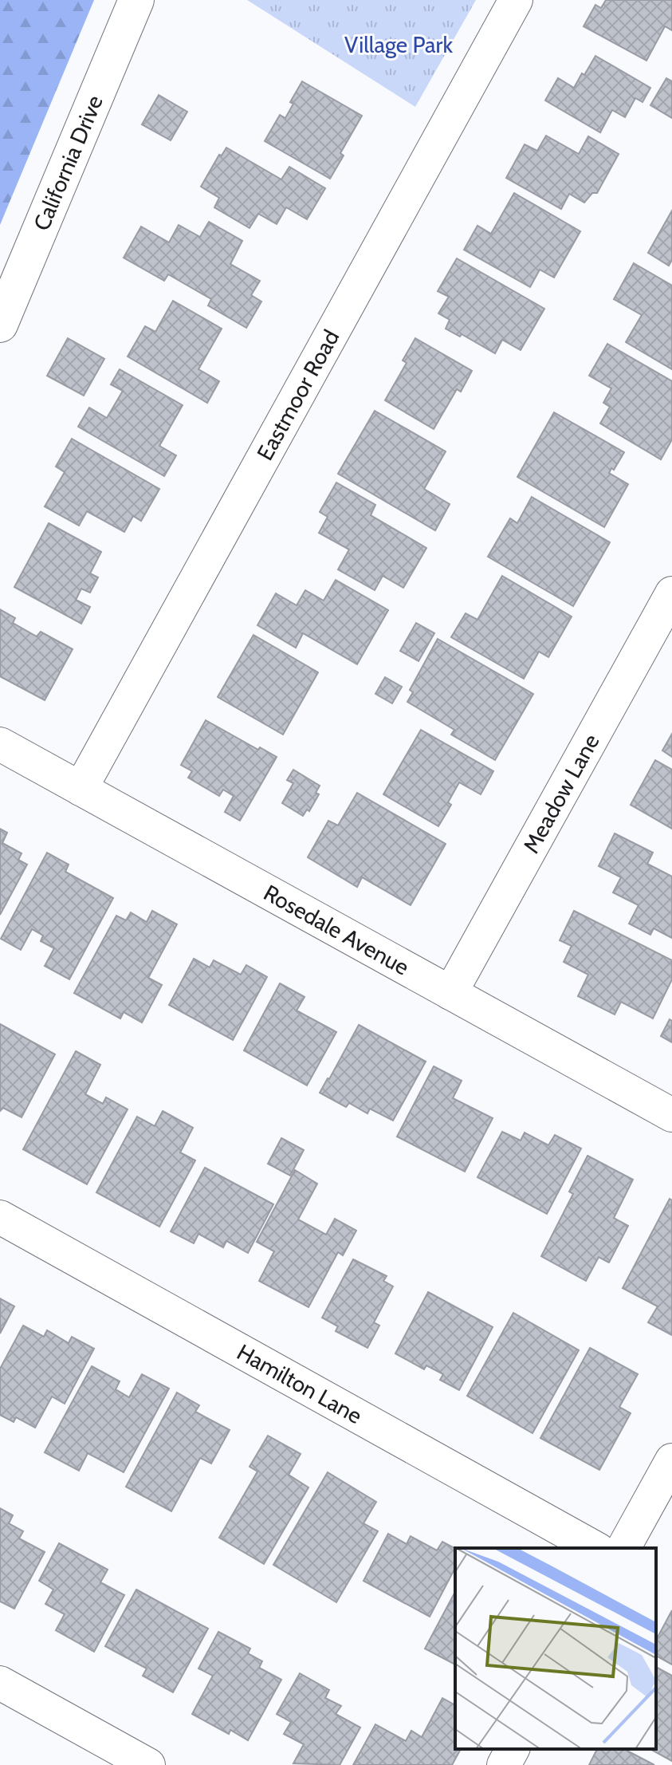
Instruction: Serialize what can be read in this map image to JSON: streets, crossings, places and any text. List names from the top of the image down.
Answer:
{
  "streets": {
    "street": [
      "California Drive",
      "Eastmoor Road",
      "Meadow Lane",
      "Rosedale Avenue",
      "Hamilton Lane"
    ]
  },
  "crossings": [
    ["Eastmoor Road", "Rosedale Avenue"],
    ["Meadow Lane", "Rosedale Avenue"]
  ],
  "parks": ["Village Park"]
}
